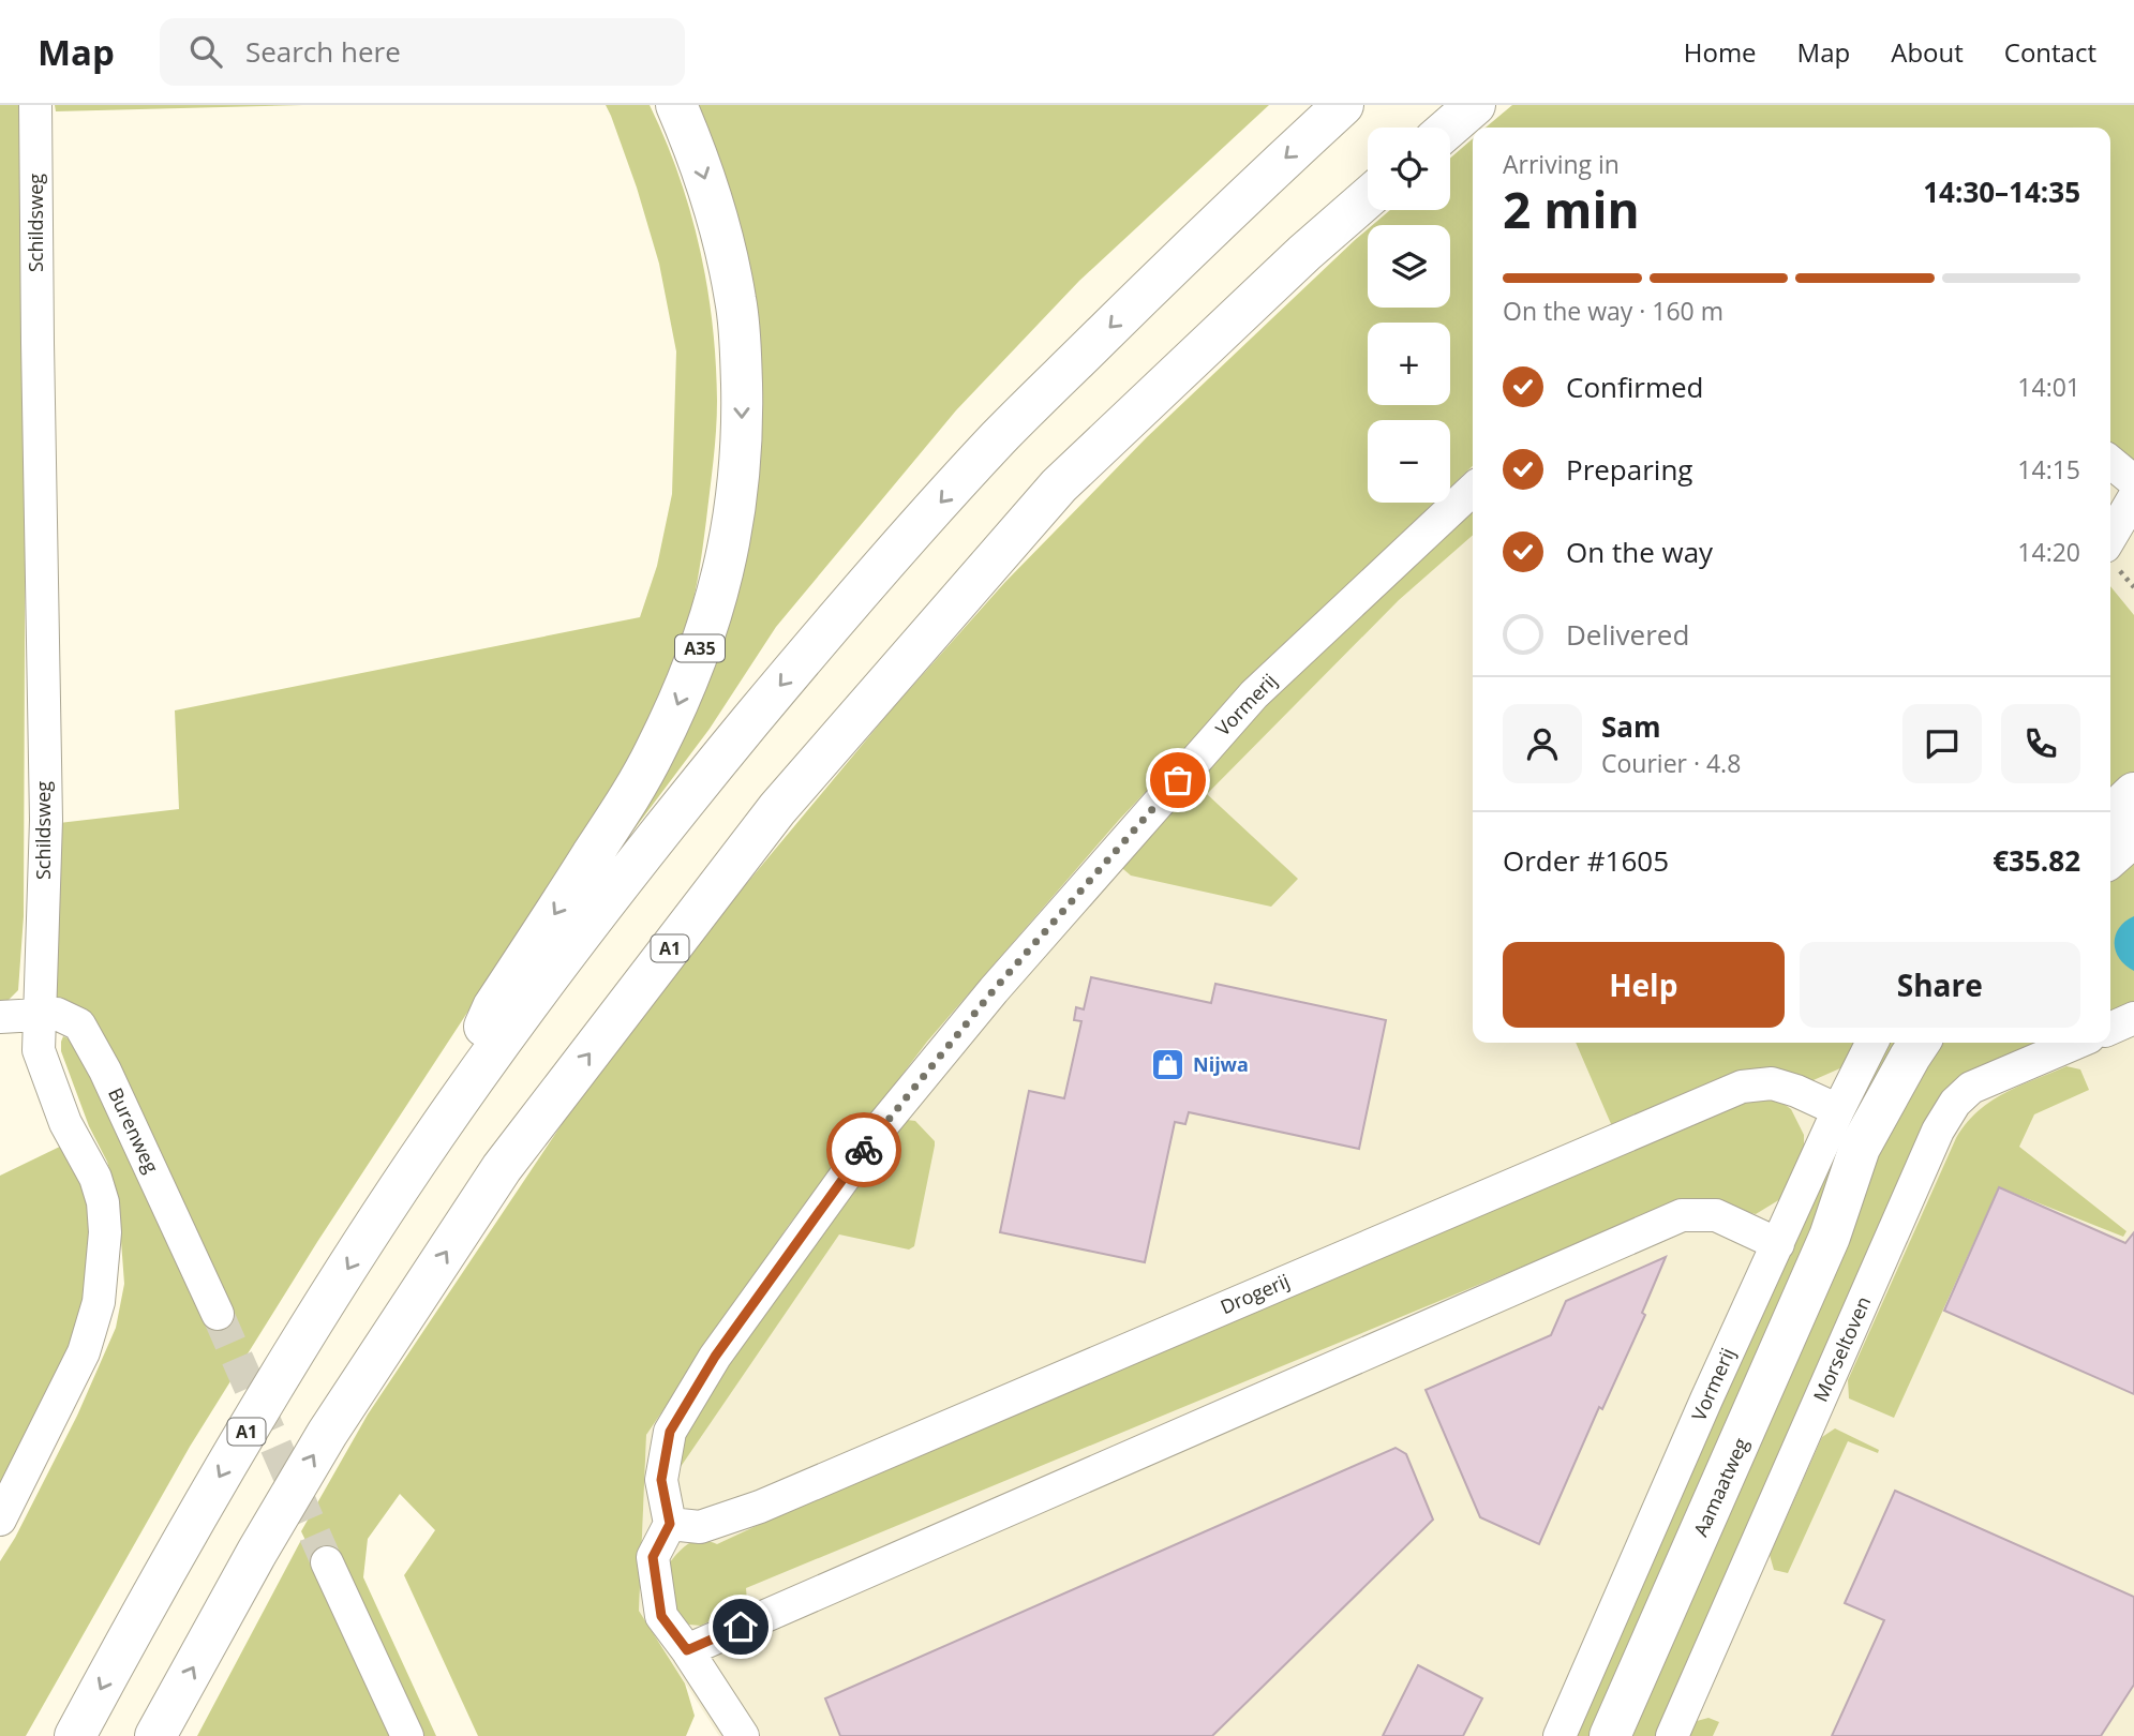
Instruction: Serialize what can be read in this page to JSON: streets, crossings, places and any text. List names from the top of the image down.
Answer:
{
  "streets": {
    "main road": ["A35", "A1", "Aamaatweg"],
    "street": [
      "Schildsweg",
      "Vormerij",
      "Burenweg",
      "Drogerij",
      "Morseltoven"
    ]
  },
  "crossings": [
    ["Schildsweg", "Burenweg"],
    ["A35", "A1"],
    ["Vormerij", "Drogerij"]
  ],
  "places": {
    "shop": ["Nijwa"]
  },
  "page": {
    "header": "Map",
    "search": "Search here",
    "nav": [
      "Home",
      "Map",
      "About",
      "Contact"
    ],
    "map_buttons": ["+", "−"],
    "heading": ["2 min", "Arriving in", "14:30–14:35"],
    "panel": [
      "Sam",
      "Courier · 4.8",
      "Order #1605",
      "€35.82"
    ],
    "bar": "On the way · 160 m",
    "list": [
      ["Confirmed", "14:01"],
      ["Preparing", "14:15"],
      ["On the way", "14:20"],
      "Delivered"
    ],
    "buttons": ["Help", "Share"]
  }
}
